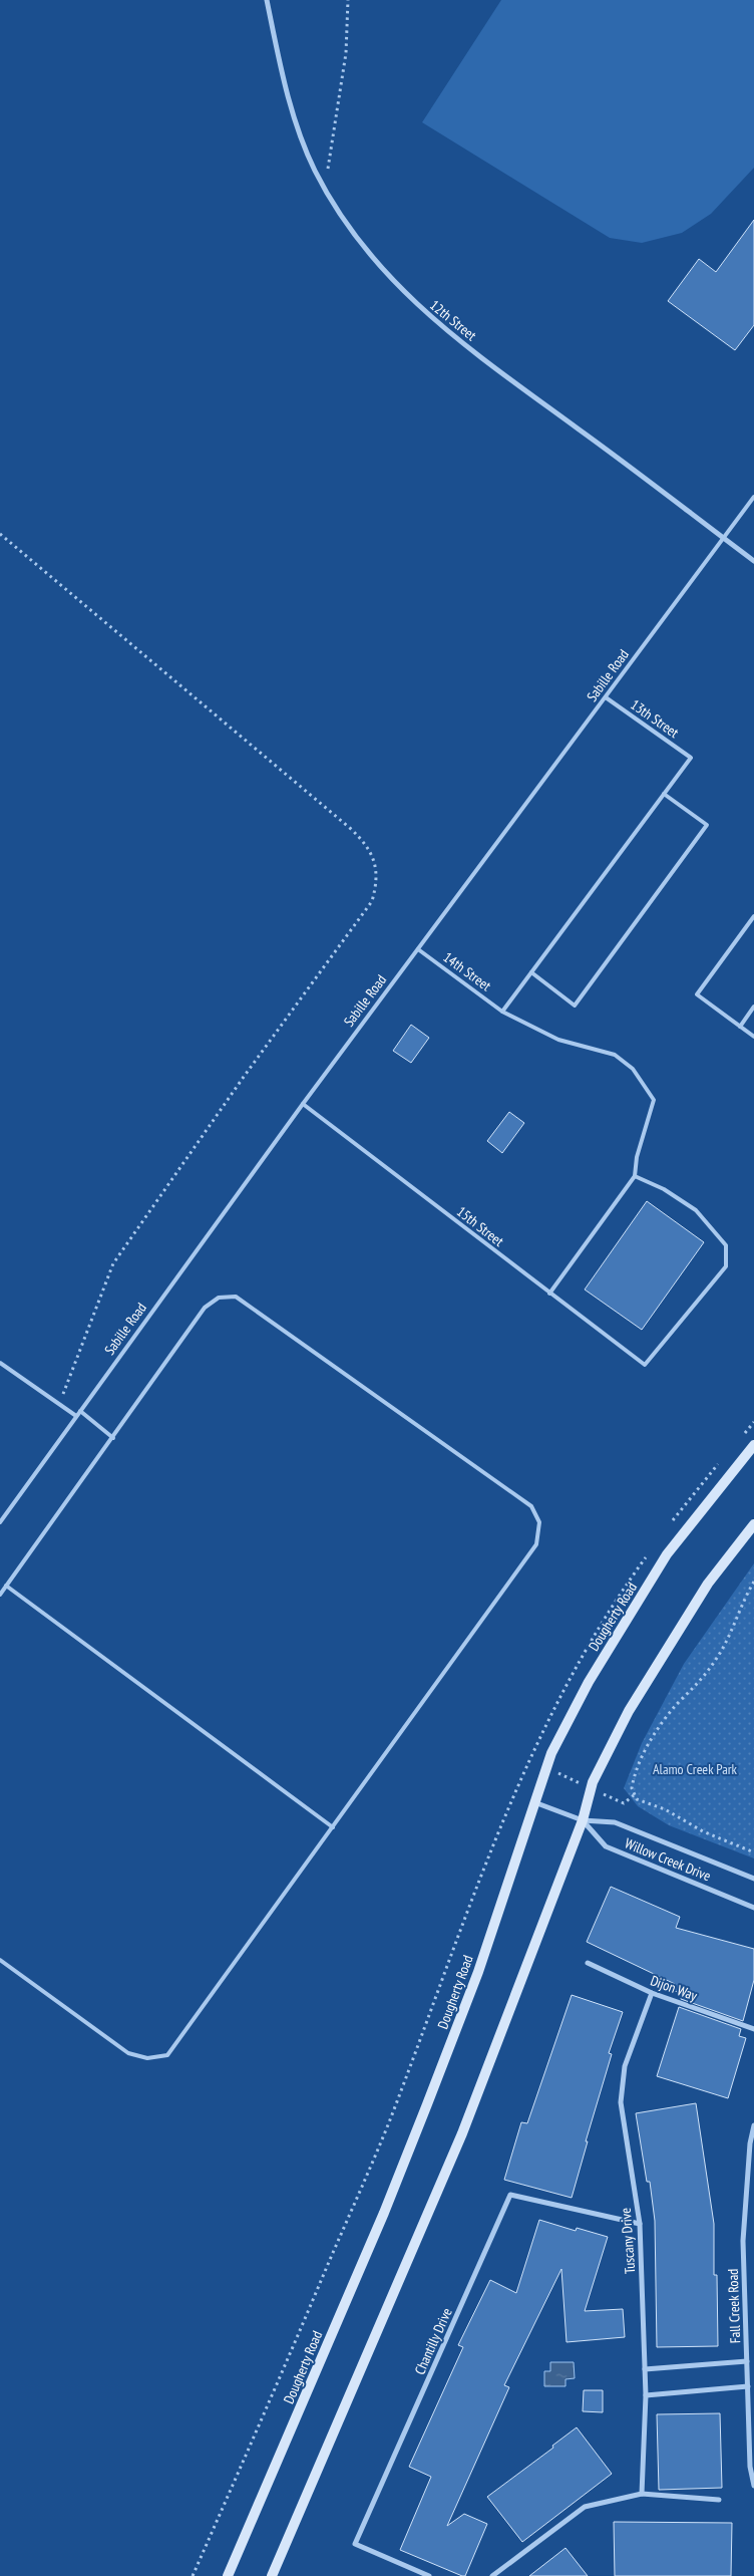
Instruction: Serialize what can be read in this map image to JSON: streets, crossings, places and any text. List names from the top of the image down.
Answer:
{
  "streets": {
    "main road": ["Dougherty Road"],
    "street": [
      "12th Street",
      "Willow Creek Drive",
      "Dijon Way",
      "Tuscany Drive",
      "Fall Creek Road",
      "Chantilly Drive"
    ],
    "lane": [
      "Sabille Road",
      "13th Street",
      "14th Street",
      "15th Street"
    ]
  },
  "crossings": [
    ["12th Street", "Sabille Road"],
    ["Sabille Road", "13th Street"],
    ["Sabille Road", "14th Street"],
    ["Sabille Road", "15th Street"],
    ["14th Street", "15th Street"],
    ["Dougherty Road", "Willow Creek Drive"],
    ["Dijon Way", "Tuscany Drive"],
    ["Tuscany Drive", "Chantilly Drive"]
  ],
  "parks": ["Alamo Creek Park"]
}
